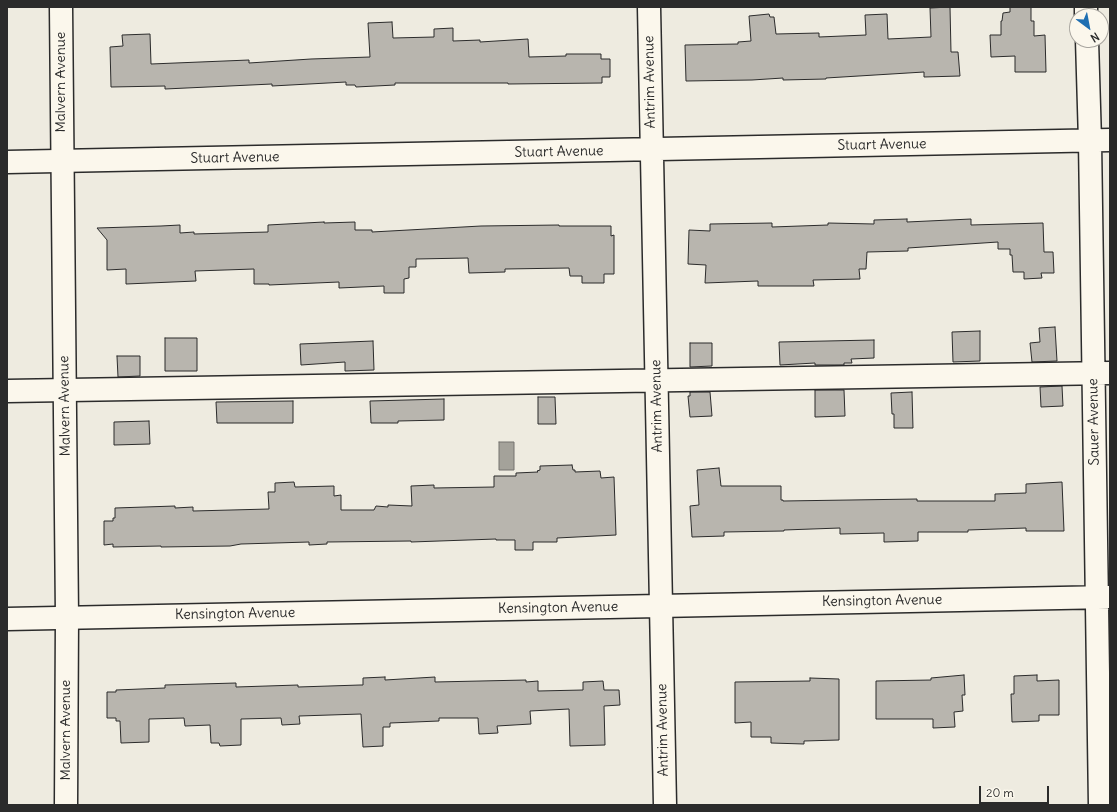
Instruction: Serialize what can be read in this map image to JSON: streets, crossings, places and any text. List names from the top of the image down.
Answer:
{
  "streets": {
    "street": [
      "Malvern Avenue",
      "Antrim Avenue",
      "Stuart Avenue",
      "Sauer Avenue",
      "Kensington Avenue"
    ]
  },
  "crossings": [
    ["Malvern Avenue", "Stuart Avenue"],
    ["Malvern Avenue", "Kensington Avenue"],
    ["Antrim Avenue", "Stuart Avenue"],
    ["Antrim Avenue", "Kensington Avenue"],
    ["Stuart Avenue", "Sauer Avenue"],
    ["Sauer Avenue", "Kensington Avenue"]
  ],
  "scale_bar": "20 m",
  "north": "bottom right"
}
